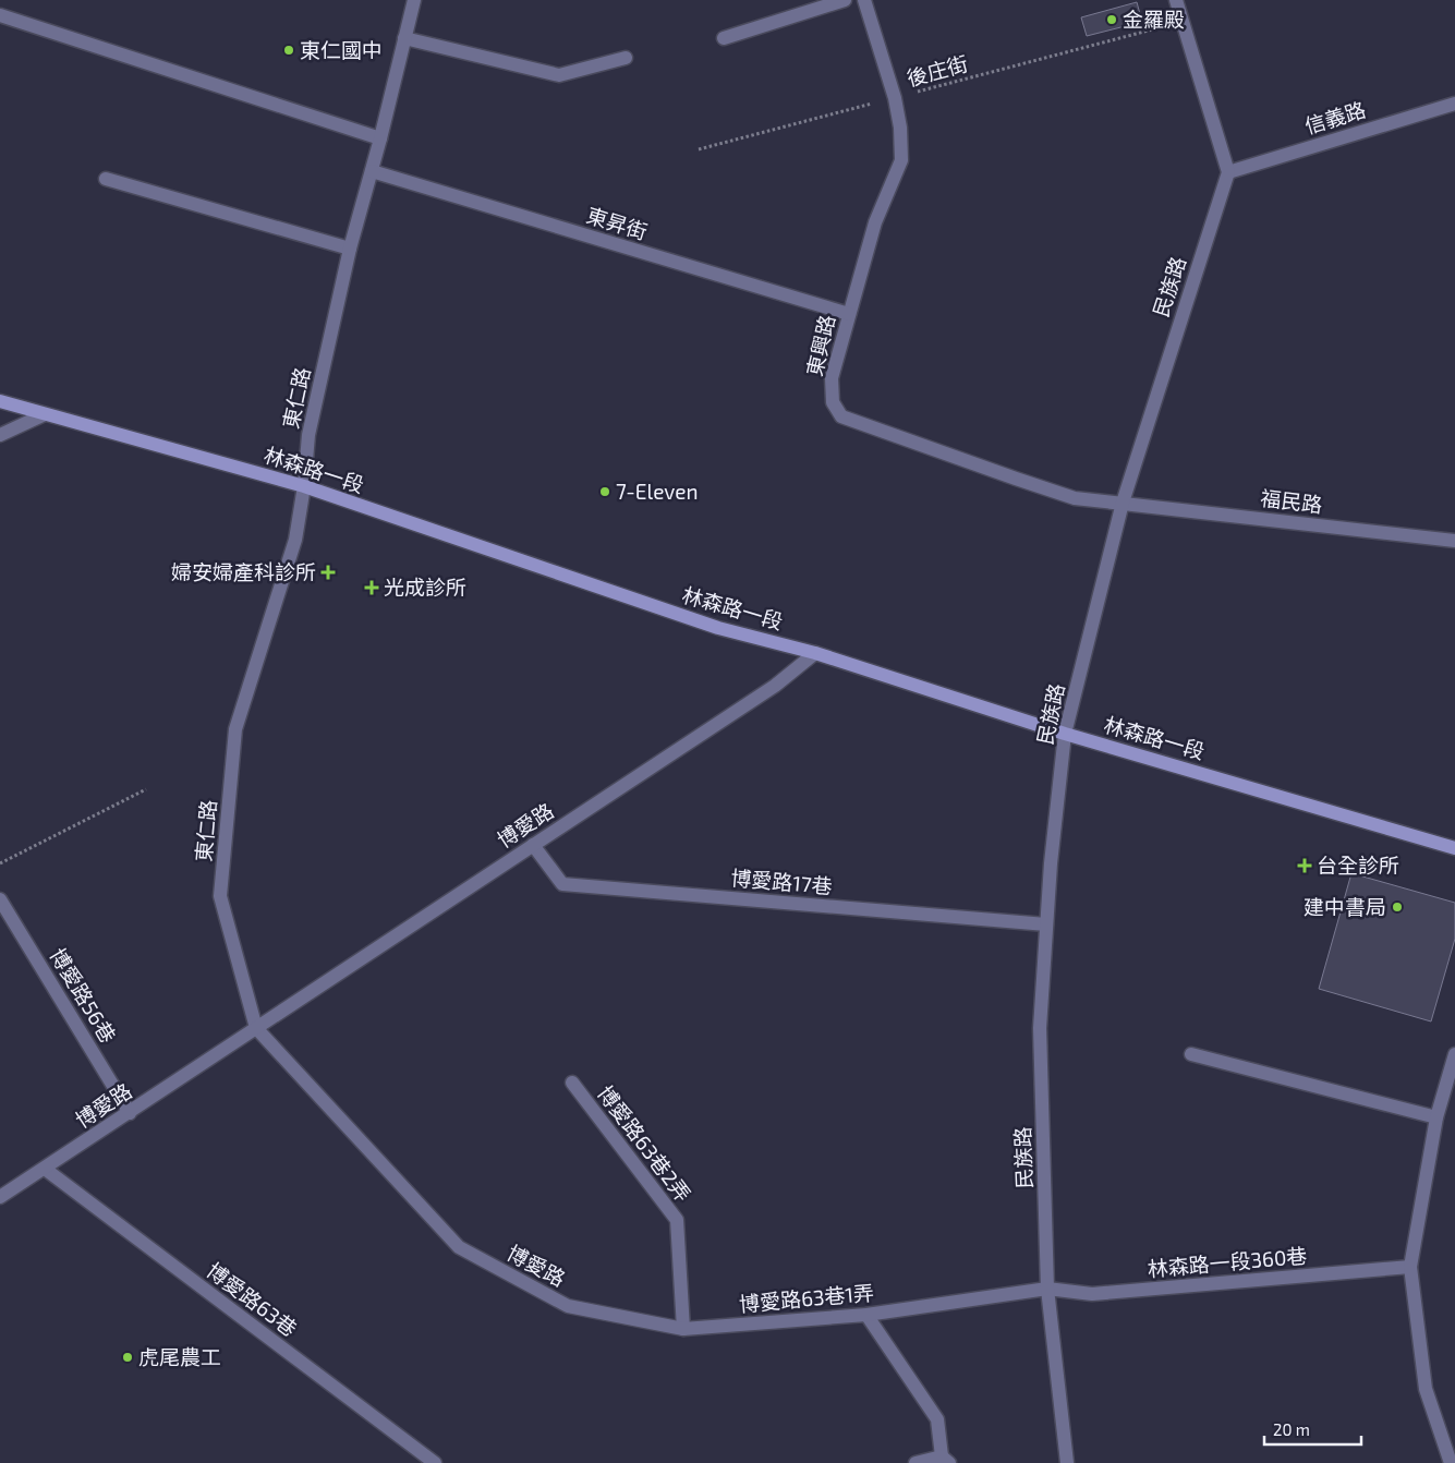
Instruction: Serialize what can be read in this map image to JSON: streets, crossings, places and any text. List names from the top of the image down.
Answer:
{
  "streets": {
    "main road": ["林森路一段"],
    "street": [
      "信義路",
      "東昇街",
      "民族路",
      "東興路",
      "東仁路",
      "福民路",
      "博愛路",
      "博愛路17巷",
      "博愛路56巷",
      "博愛路63巷2弄",
      "林森路一段360巷",
      "博愛路63巷1弄",
      "博愛路63巷"
    ],
    "path": ["後庄街"]
  },
  "crossings": [
    ["後庄街", "東興路"],
    ["信義路", "民族路"],
    ["東昇街", "東興路"],
    ["東昇街", "東仁路"],
    ["民族路", "東興路"],
    ["民族路", "林森路一段"],
    ["民族路", "福民路"],
    ["民族路", "博愛路17巷"],
    ["民族路", "林森路一段360巷"],
    ["民族路", "博愛路63巷1弄"],
    ["東興路", "福民路"],
    ["東仁路", "林森路一段"],
    ["東仁路", "博愛路"],
    ["林森路一段", "博愛路"],
    ["博愛路", "博愛路17巷"],
    ["博愛路", "博愛路56巷"],
    ["博愛路", "博愛路63巷1弄"],
    ["博愛路", "博愛路63巷"],
    ["博愛路63巷2弄", "博愛路63巷1弄"],
    ["林森路一段360巷", "博愛路63巷1弄"]
  ],
  "places": {
    "other": [
      "金羅殿",
      "東仁國中",
      "7-Eleven",
      "建中書局",
      "虎尾農工"
    ],
    "health": ["婦安婦產科診所", "光成診所", "台全診所"]
  },
  "scale_bar": "20 m"
}
